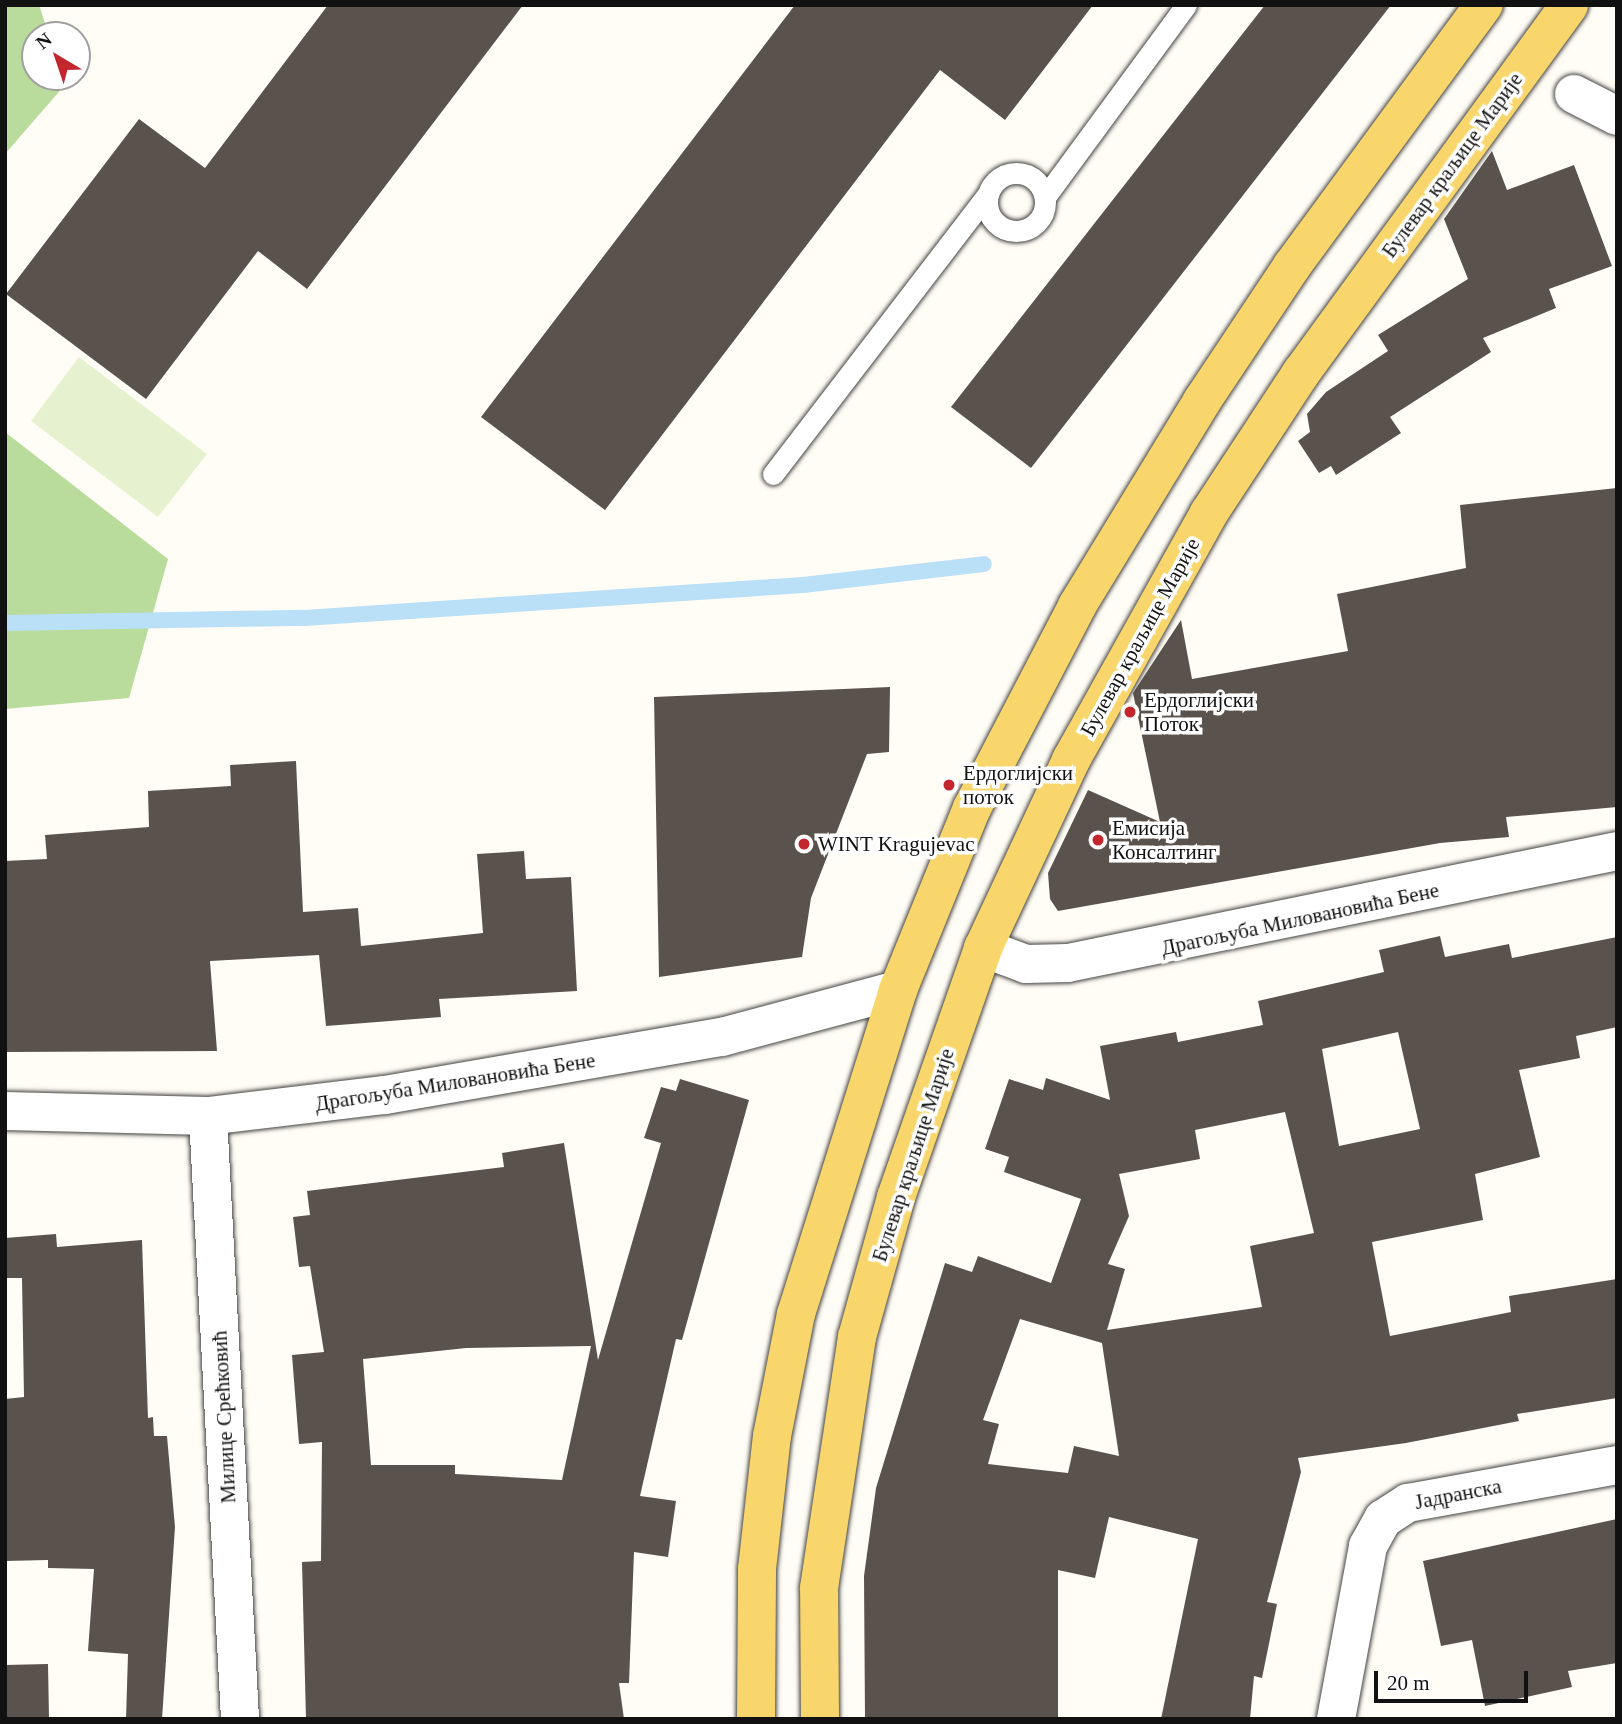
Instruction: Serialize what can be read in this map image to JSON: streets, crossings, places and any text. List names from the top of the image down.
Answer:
{
  "streets": {
    "main road": ["Булевар краљице Марије"],
    "street": ["Драгољуба Миловановића Бене", "Милице Срећковић", "Јадранска"]
  },
  "crossings": [
    ["Булевар краљице Марије", "Драгољуба Миловановића Бене"],
    ["Драгољуба Миловановића Бене", "Милице Срећковић"]
  ],
  "places": [
    "Ердоглијски Поток",
    "Ердоглијски поток",
    "Емисија Консалтинг",
    "WINT Kragujevac"
  ],
  "scale_bar": "20 m",
  "north": "top left"
}
